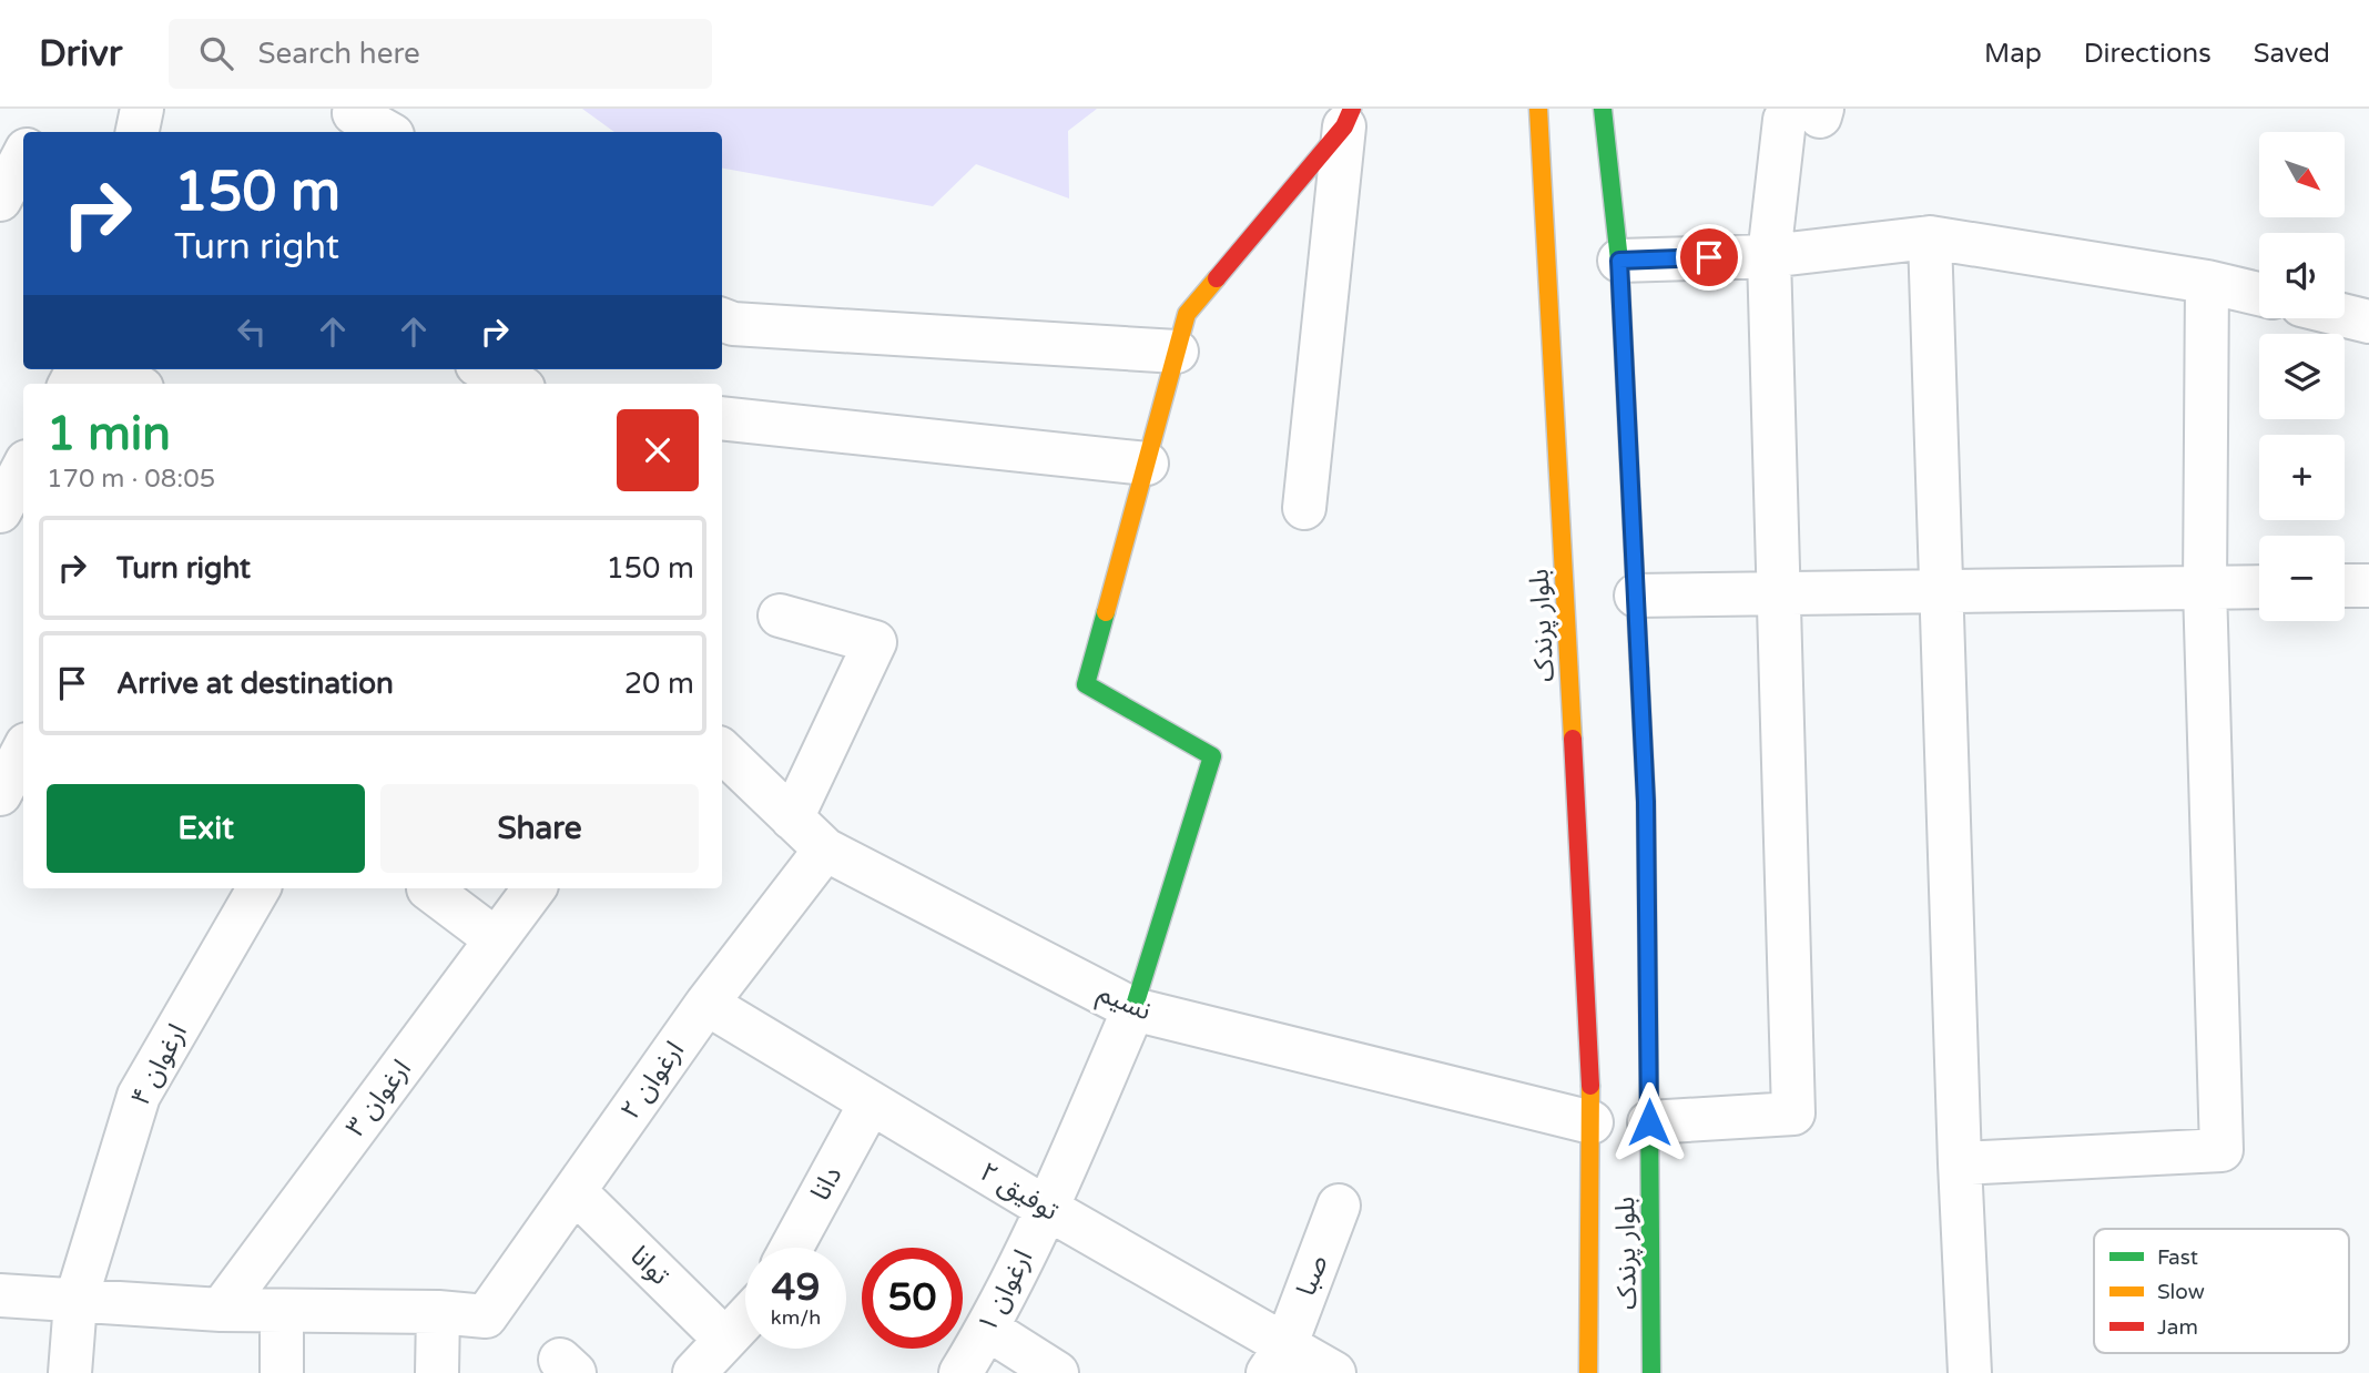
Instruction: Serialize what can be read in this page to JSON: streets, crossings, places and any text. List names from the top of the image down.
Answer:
{
  "streets": {
    "main road": ["بلوار پرندک"],
    "street": [
      "نسیم",
      "ارغوان ۴",
      "ارغوان ۲",
      "ارغوان ۳",
      "دانا",
      "توفیق ۲",
      "توانا",
      "صبا",
      "ارغوان ۱"
    ]
  },
  "crossings": [
    ["بلوار پرندک", "نسیم"],
    ["نسیم", "ارغوان ۲"],
    ["نسیم", "ارغوان ۱"],
    ["ارغوان ۲", "توفیق ۲"],
    ["ارغوان ۲", "توانا"],
    ["دانا", "توفیق ۲"],
    ["توفیق ۲", "صبا"],
    ["توفیق ۲", "ارغوان ۱"]
  ],
  "legend": ["Fast", "Slow", "Jam"],
  "north": "bottom right",
  "page": {
    "header": "Drivr",
    "search": "Search here",
    "nav": ["Map", "Directions", "Saved"],
    "map_buttons": ["+", "−"],
    "turn": ["150 m", "Turn right"],
    "heading": ["1 min", "170 m · 08:05"],
    "list": [
      {
        "name": "Turn right",
        "value": "150 m"
      },
      {
        "name": "Arrive at destination",
        "value": "20 m"
      }
    ],
    "buttons": ["Exit", "Share"],
    "speed": "49 km/h",
    "limit": "50"
  }
}
